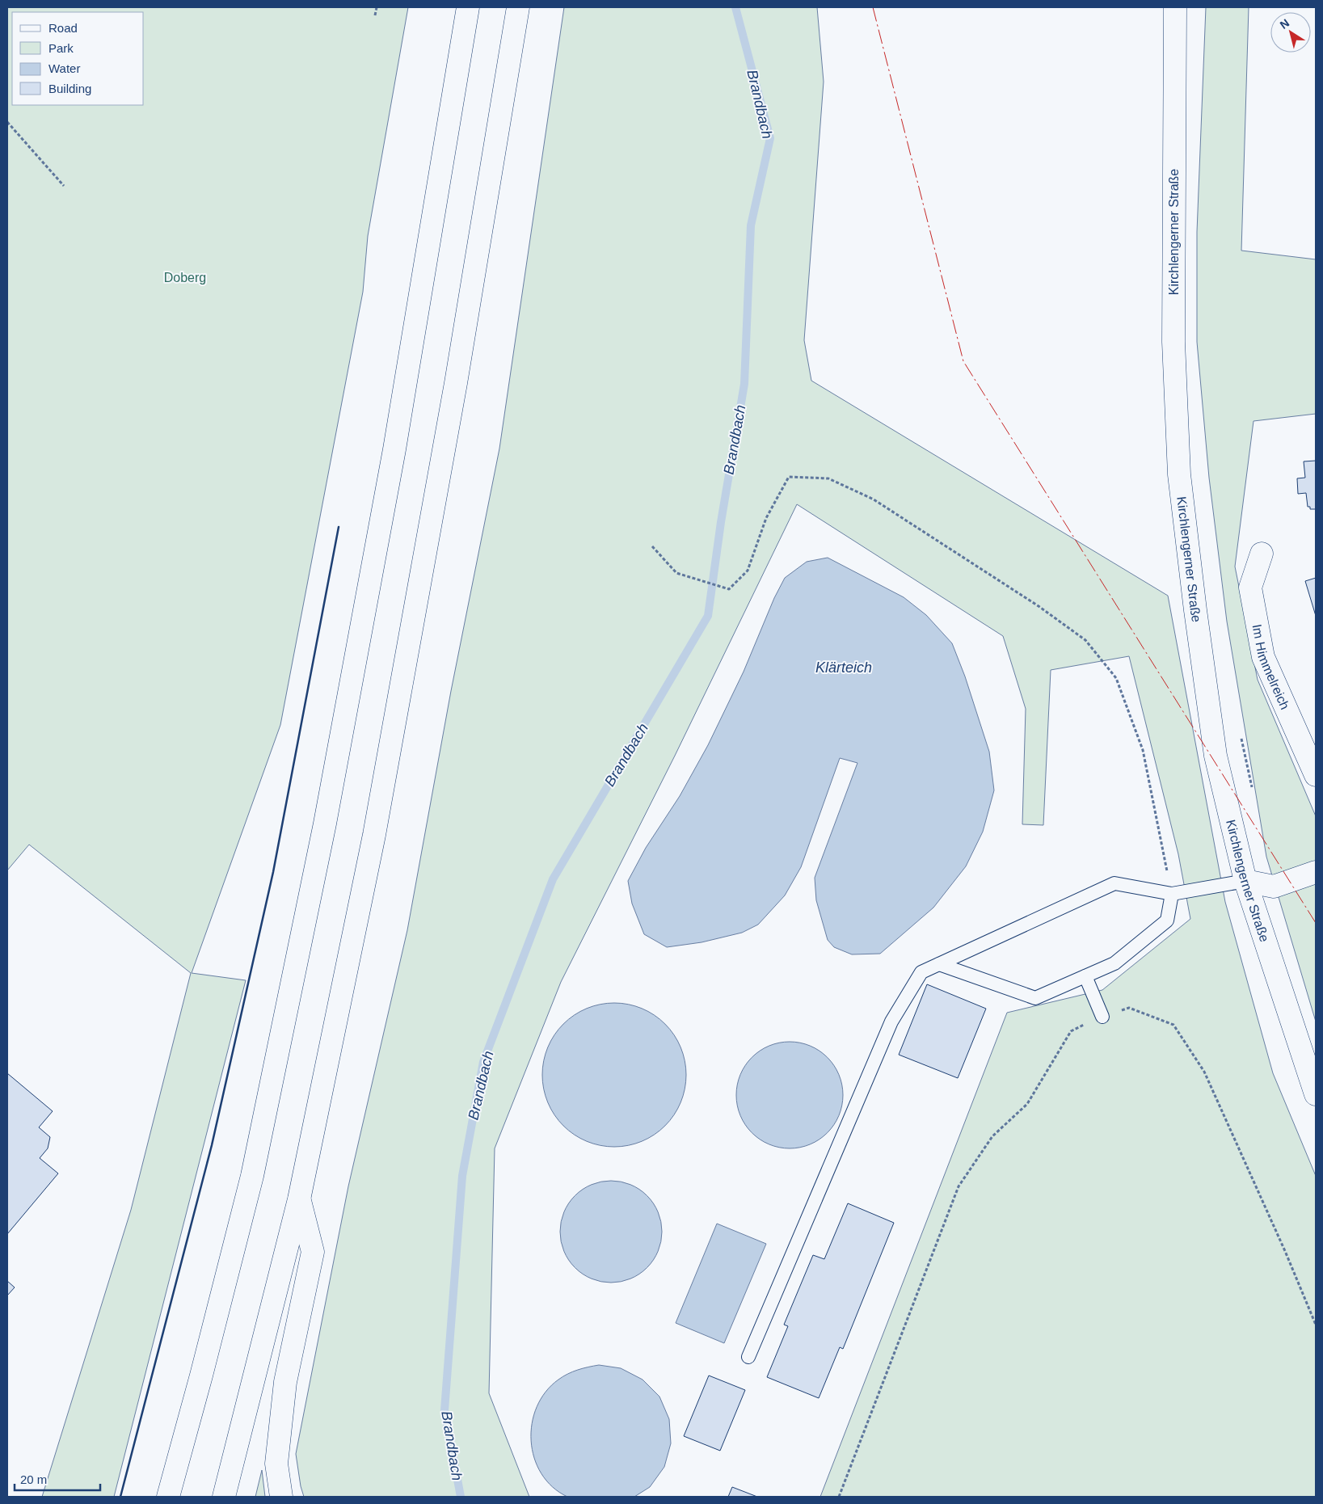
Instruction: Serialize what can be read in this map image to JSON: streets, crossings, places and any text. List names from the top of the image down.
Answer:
{
  "streets": {
    "main road": ["Kirchlengerner Straße", "Im Himmelreich"]
  },
  "water": ["Brandbach", "Klärteich"],
  "parks": ["Doberg"],
  "legend": [
    "Road",
    "Park",
    "Water",
    "Building"
  ],
  "scale_bar": "20 m",
  "north": "top left"
}
